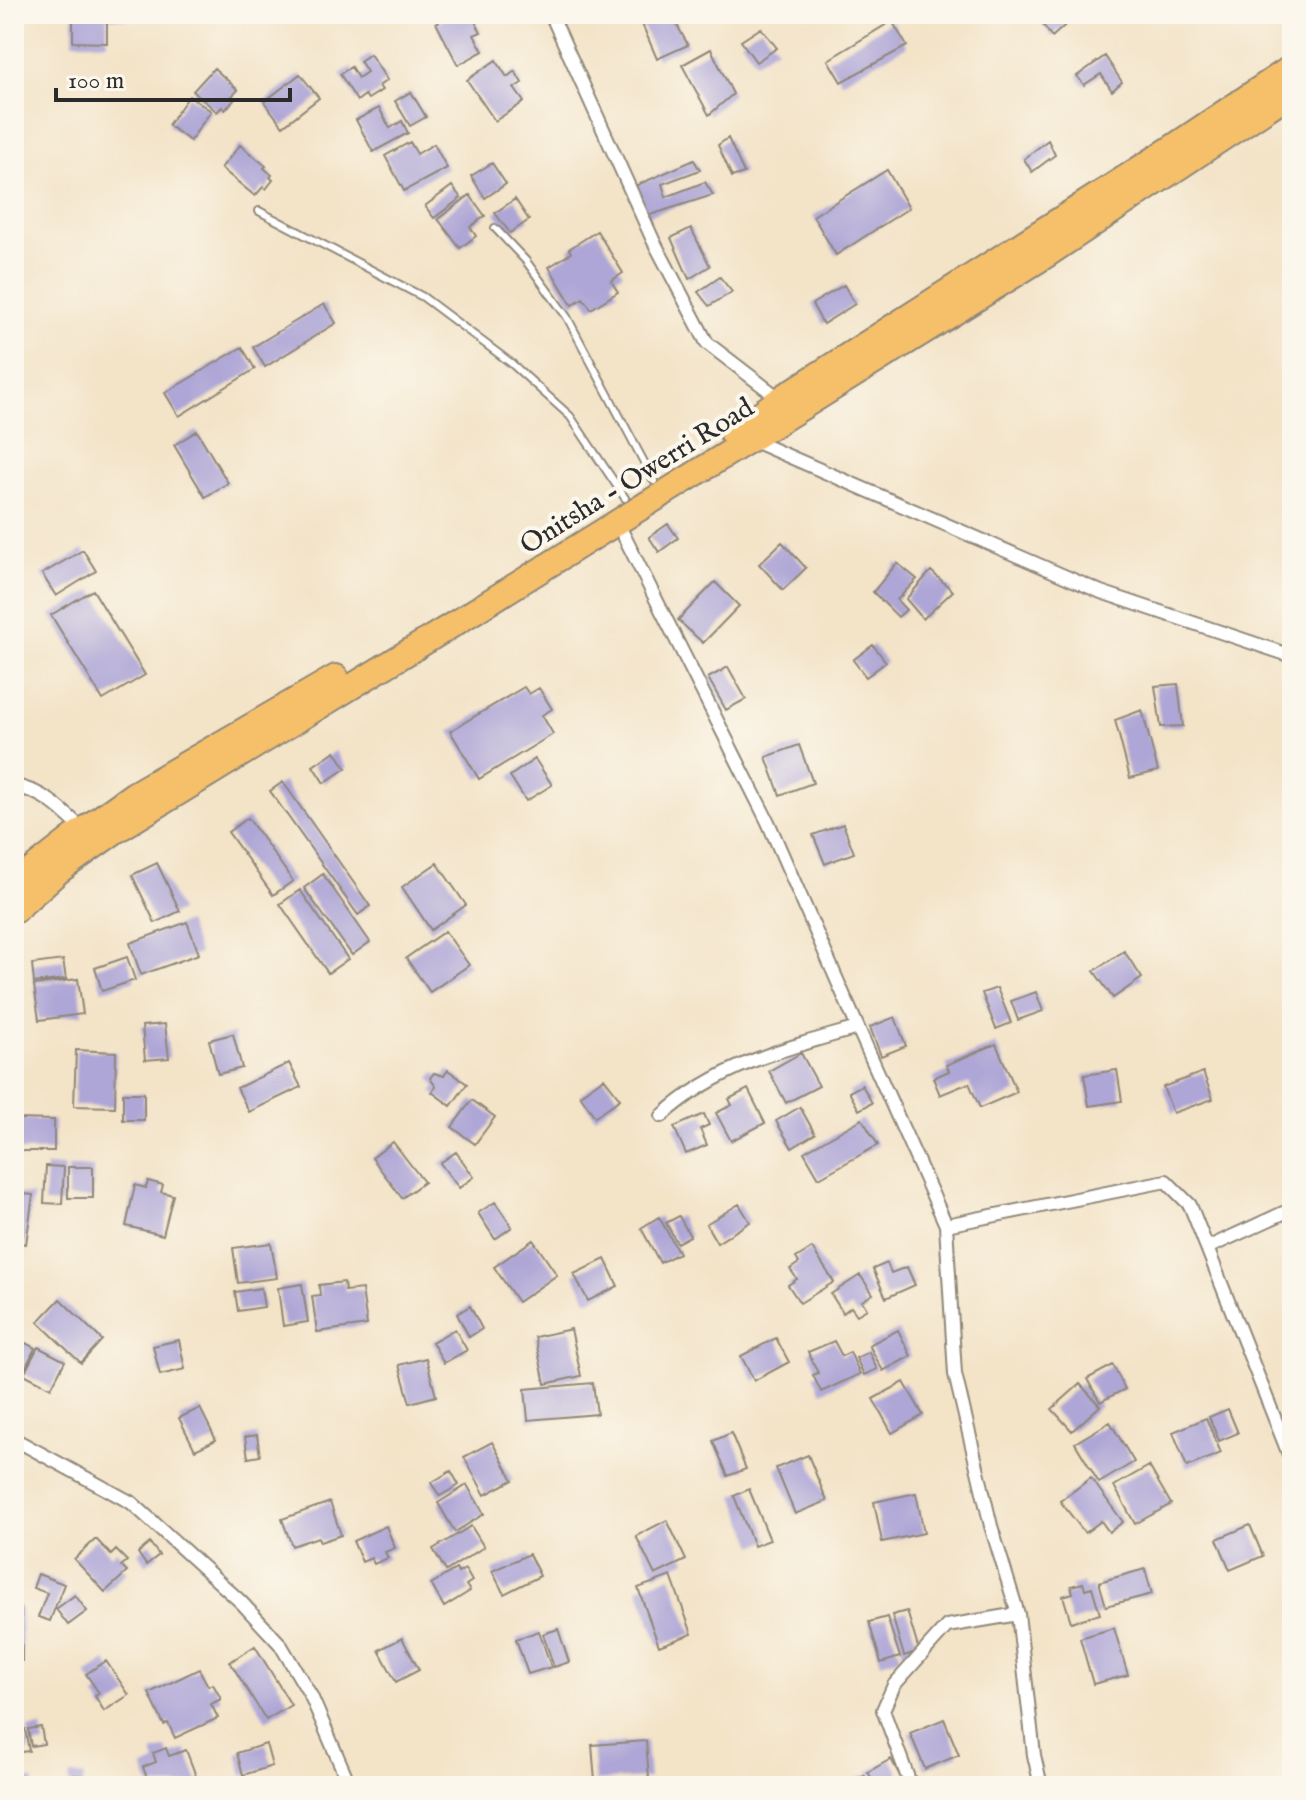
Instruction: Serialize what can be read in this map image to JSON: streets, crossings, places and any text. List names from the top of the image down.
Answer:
{
  "streets": {
    "highway": ["Onitsha - Owerri Road"]
  },
  "scale_bar": "100 m"
}
